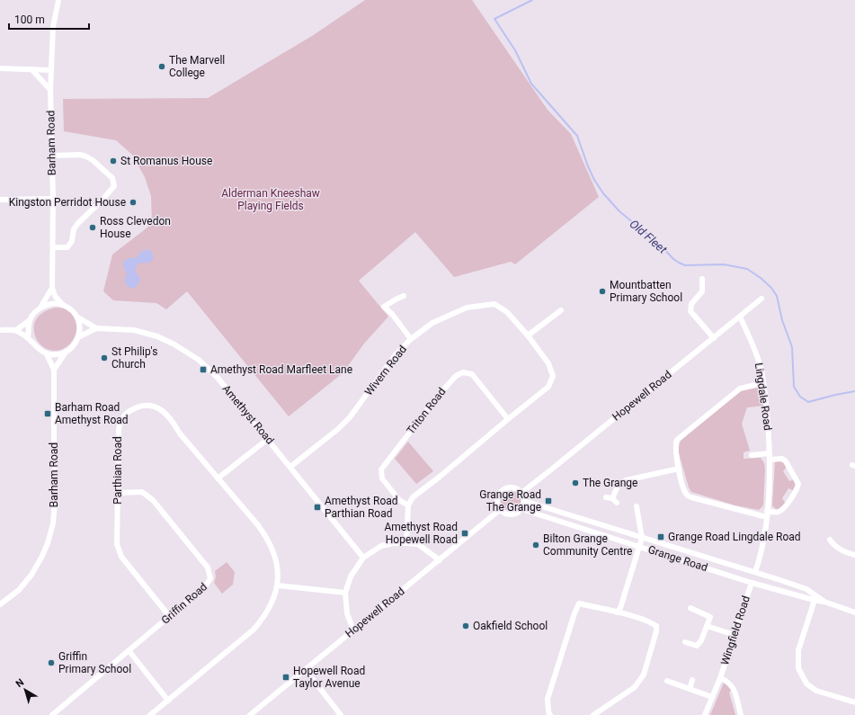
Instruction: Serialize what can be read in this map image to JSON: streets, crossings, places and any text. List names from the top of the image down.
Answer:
{
  "streets": {
    "street": [
      "Barham Road",
      "Wivern Road",
      "Hopewell Road",
      "Lingdale Road",
      "Triton Road",
      "Amethyst Road",
      "Parthian Road",
      "Grange Road",
      "Griffin Road",
      "Wingfield Road"
    ]
  },
  "crossings": [
    ["Barham Road", "Amethyst Road"],
    ["Wivern Road", "Triton Road"],
    ["Wivern Road", "Amethyst Road"],
    ["Hopewell Road", "Lingdale Road"],
    ["Hopewell Road", "Grange Road"],
    ["Lingdale Road", "Grange Road"],
    ["Parthian Road", "Griffin Road"],
    ["Grange Road", "Wingfield Road"]
  ],
  "water": ["Old Fleet"],
  "parks": ["Alderman Kneeshaw Playing Fields"],
  "places": {
    "other": [
      "The Marvell College",
      "St Romanus House",
      "Kingston Perridot House",
      "Ross Clevedon House",
      "Mountbatten Primary School",
      "St Philip's Church",
      "The Grange",
      "Bilton Grange Community Centre",
      "Oakfield School",
      "Griffin Primary School"
    ],
    "transit": [
      "Amethyst Road Marfleet Lane",
      "Barham Road Amethyst Road",
      "Grange Road The Grange",
      "Amethyst Road Parthian Road",
      "Amethyst Road Hopewell Road",
      "Grange Road Lingdale Road",
      "Hopewell Road Taylor Avenue"
    ]
  },
  "scale_bar": "100 m",
  "north": "top left"
}
